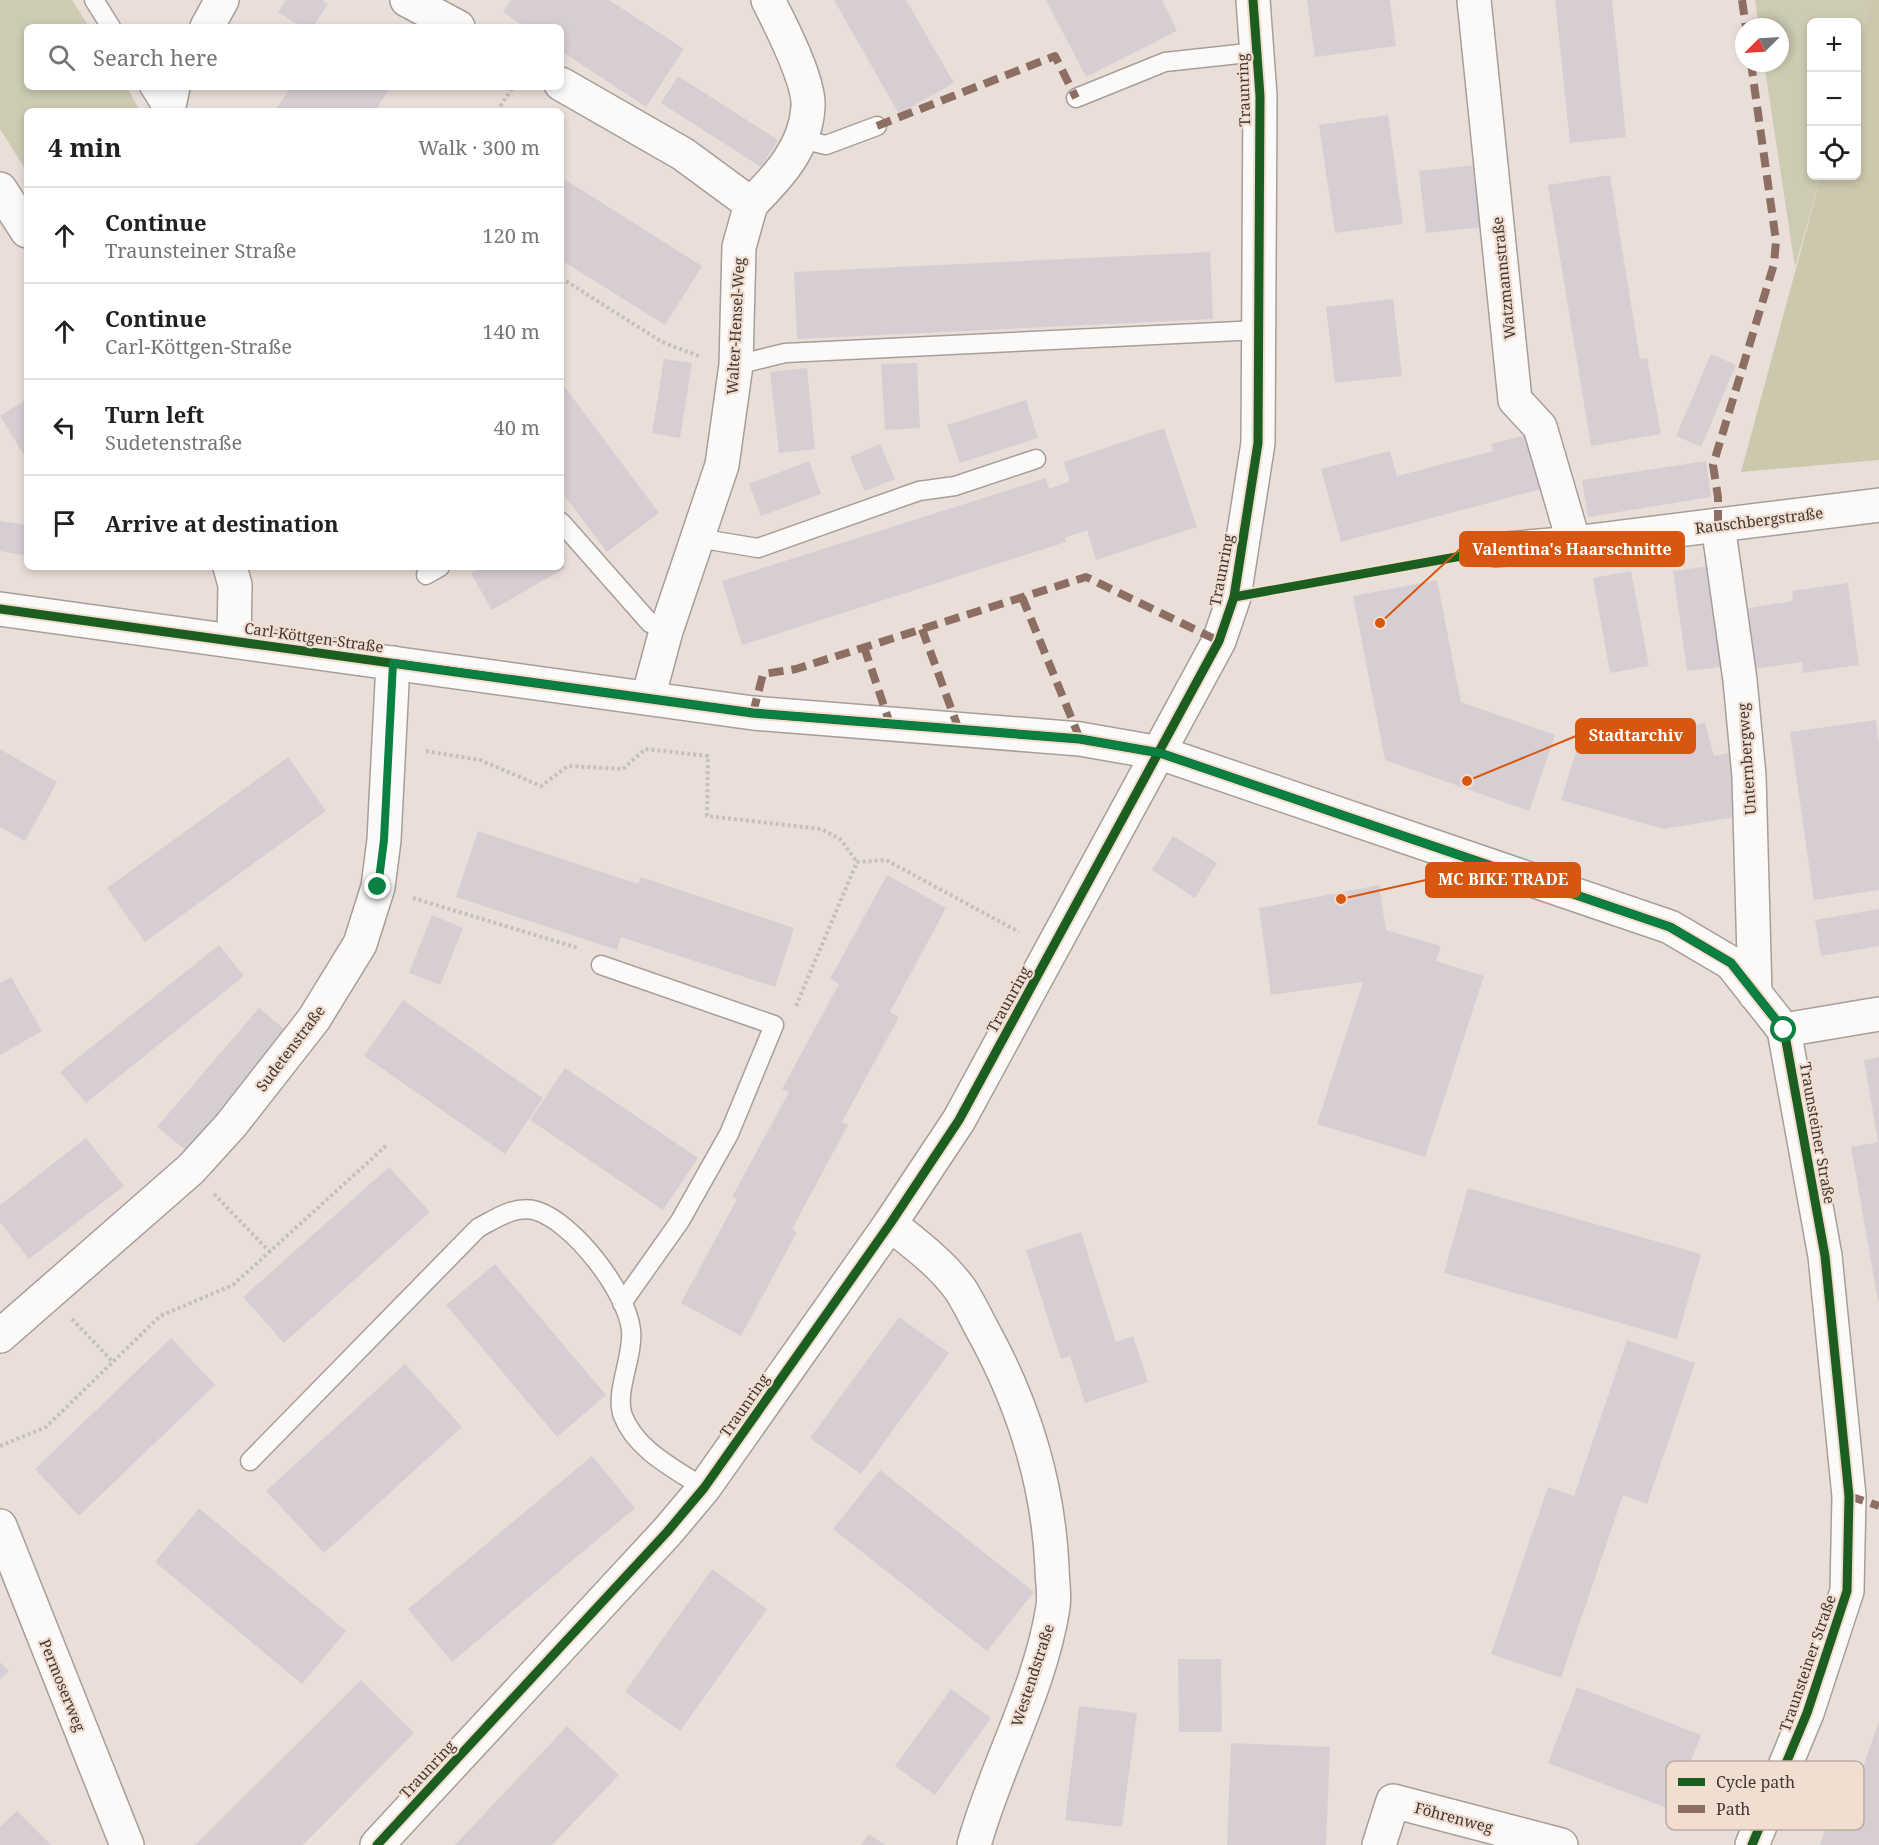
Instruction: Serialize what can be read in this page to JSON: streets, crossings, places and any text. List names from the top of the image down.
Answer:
{
  "streets": {
    "street": [
      "Traunring",
      "Watzmannstraße",
      "Walter-Hensel-Weg",
      "Rauschbergstraße",
      "Carl-Köttgen-Straße",
      "Unternbergweg",
      "Sudetenstraße",
      "Traunsteiner Straße",
      "Westendstraße",
      "Permoserweg",
      "Föhrenweg"
    ]
  },
  "crossings": [
    ["Traunring", "Carl-Köttgen-Straße"],
    ["Traunring", "Traunsteiner Straße"],
    ["Traunring", "Westendstraße"],
    ["Watzmannstraße", "Rauschbergstraße"],
    ["Walter-Hensel-Weg", "Carl-Köttgen-Straße"],
    ["Rauschbergstraße", "Unternbergweg"],
    ["Carl-Köttgen-Straße", "Sudetenstraße"],
    ["Carl-Köttgen-Straße", "Traunsteiner Straße"],
    ["Unternbergweg", "Traunsteiner Straße"]
  ],
  "places": ["Valentina's Haarschnitte", "Stadtarchiv", "MC BIKE TRADE"],
  "legend": ["Cycle path", "Path"],
  "north": "bottom left",
  "page": {
    "map_buttons": ["+", "−"],
    "search": "Search here",
    "heading": ["4 min", "Walk · 300 m"],
    "list": [
      ["Continue", "Traunsteiner Straße", "120 m"],
      ["Continue", "Carl-Köttgen-Straße", "140 m"],
      ["Turn left", "Sudetenstraße", "40 m"],
      "Arrive at destination"
    ]
  }
}
